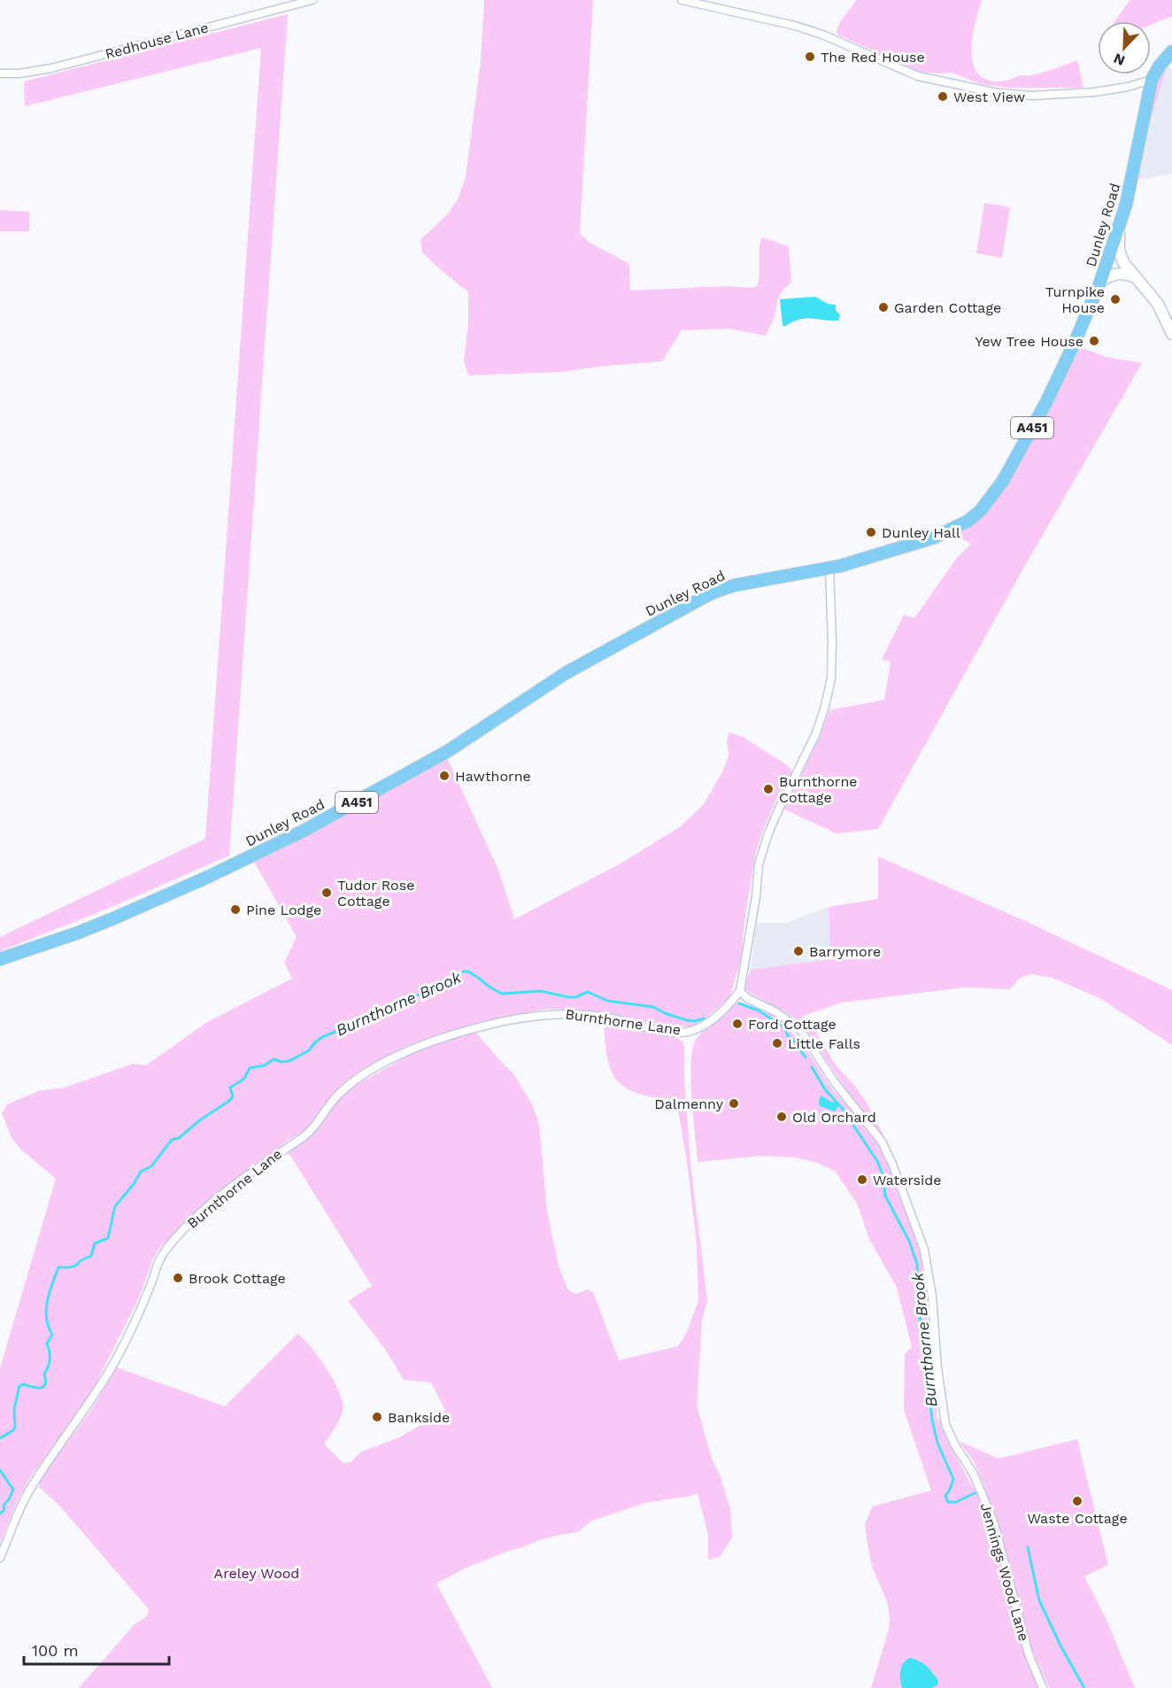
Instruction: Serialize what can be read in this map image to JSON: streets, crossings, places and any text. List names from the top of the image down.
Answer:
{
  "streets": {
    "main road": ["Dunley Road", "A451"],
    "street": ["Redhouse Lane", "Burnthorne Lane", "Jennings Wood Lane"]
  },
  "crossings": [
    ["Burnthorne Lane", "Jennings Wood Lane"]
  ],
  "water": ["Burnthorne Brook"],
  "parks": ["Areley Wood"],
  "places": [
    "The Red House",
    "West View",
    "Turnpike House",
    "Garden Cottage",
    "Yew Tree House",
    "Dunley Hall",
    "Hawthorne",
    "Burnthorne Cottage",
    "Tudor Rose Cottage",
    "Pine Lodge",
    "Barrymore",
    "Ford Cottage",
    "Little Falls",
    "Dalmenny",
    "Old Orchard",
    "Waterside",
    "Brook Cottage",
    "Bankside",
    "Waste Cottage"
  ],
  "scale_bar": "100 m",
  "north": "bottom left"
}
